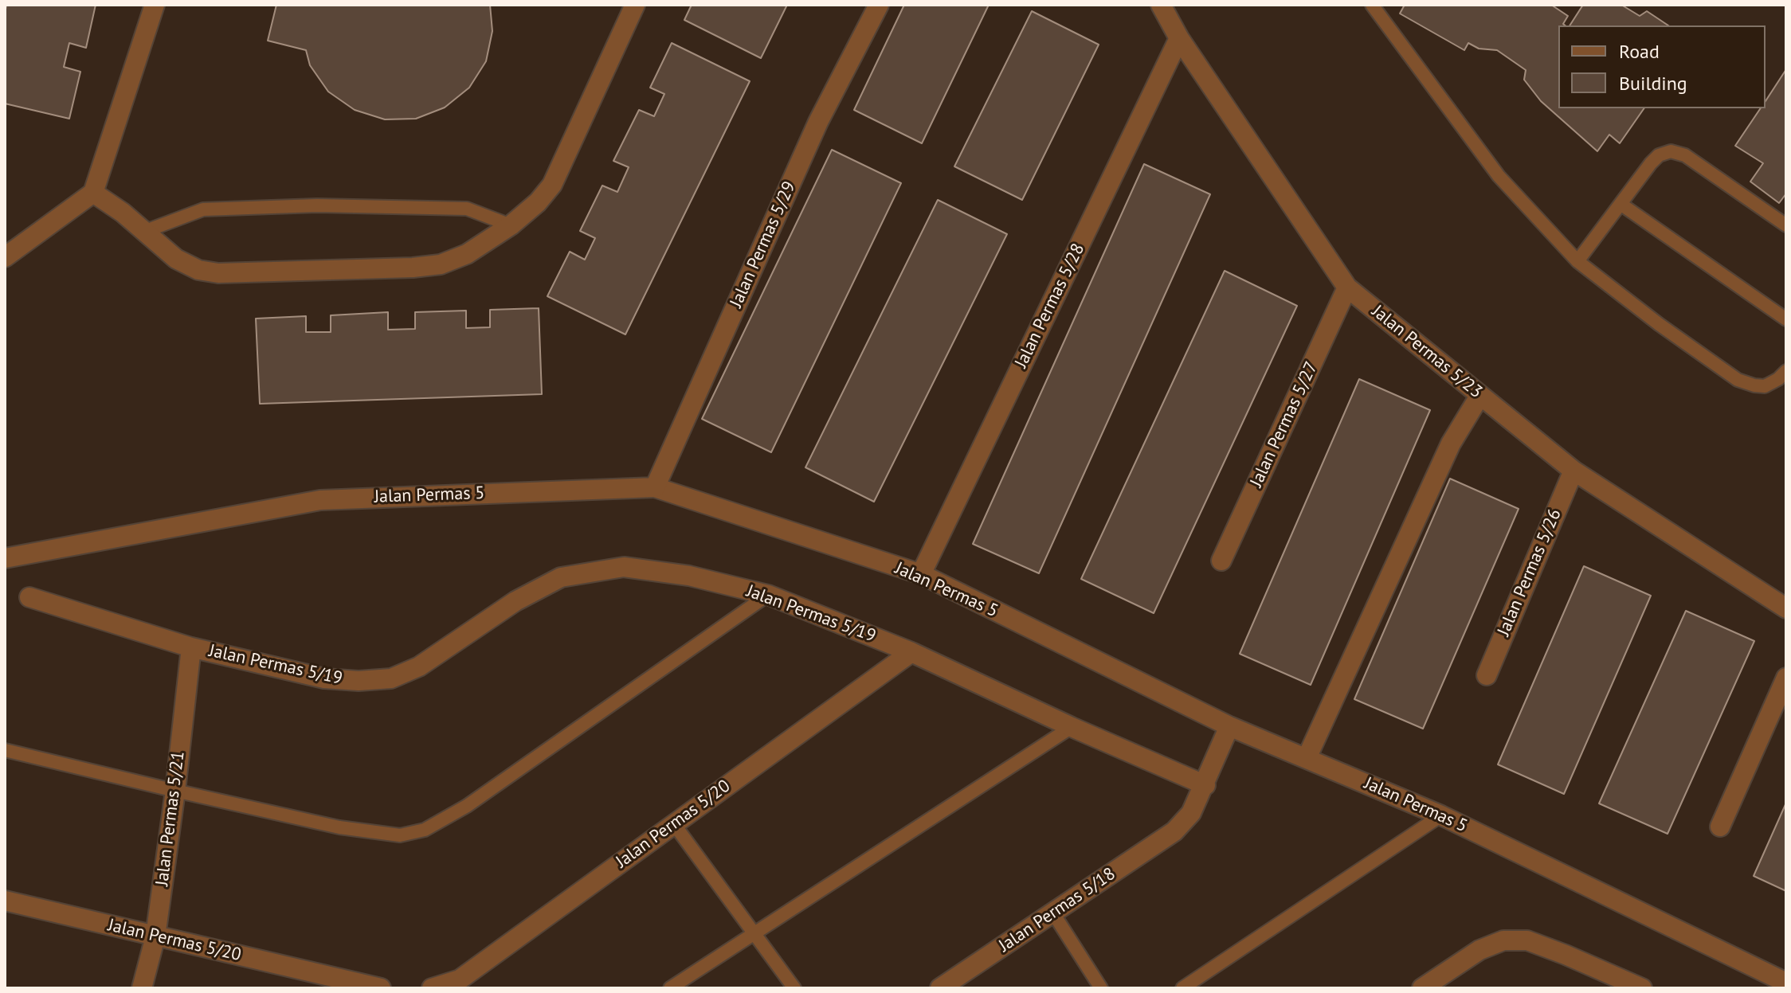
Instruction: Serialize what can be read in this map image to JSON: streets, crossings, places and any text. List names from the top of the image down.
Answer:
{
  "streets": {
    "street": [
      "Jalan Permas 5/29",
      "Jalan Permas 5/28",
      "Jalan Permas 5/23",
      "Jalan Permas 5/27",
      "Jalan Permas 5",
      "Jalan Permas 5/26",
      "Jalan Permas 5/19",
      "Jalan Permas 5/21",
      "Jalan Permas 5/20",
      "Jalan Permas 5/18"
    ]
  },
  "crossings": [
    ["Jalan Permas 5/29", "Jalan Permas 5"],
    ["Jalan Permas 5/28", "Jalan Permas 5/23"],
    ["Jalan Permas 5/28", "Jalan Permas 5"],
    ["Jalan Permas 5/23", "Jalan Permas 5/27"],
    ["Jalan Permas 5/23", "Jalan Permas 5/26"],
    ["Jalan Permas 5", "Jalan Permas 5/18"],
    ["Jalan Permas 5/19", "Jalan Permas 5/21"],
    ["Jalan Permas 5/19", "Jalan Permas 5/20"],
    ["Jalan Permas 5/19", "Jalan Permas 5/18"],
    ["Jalan Permas 5/21", "Jalan Permas 5/20"]
  ],
  "legend": ["Road", "Building"]
}
